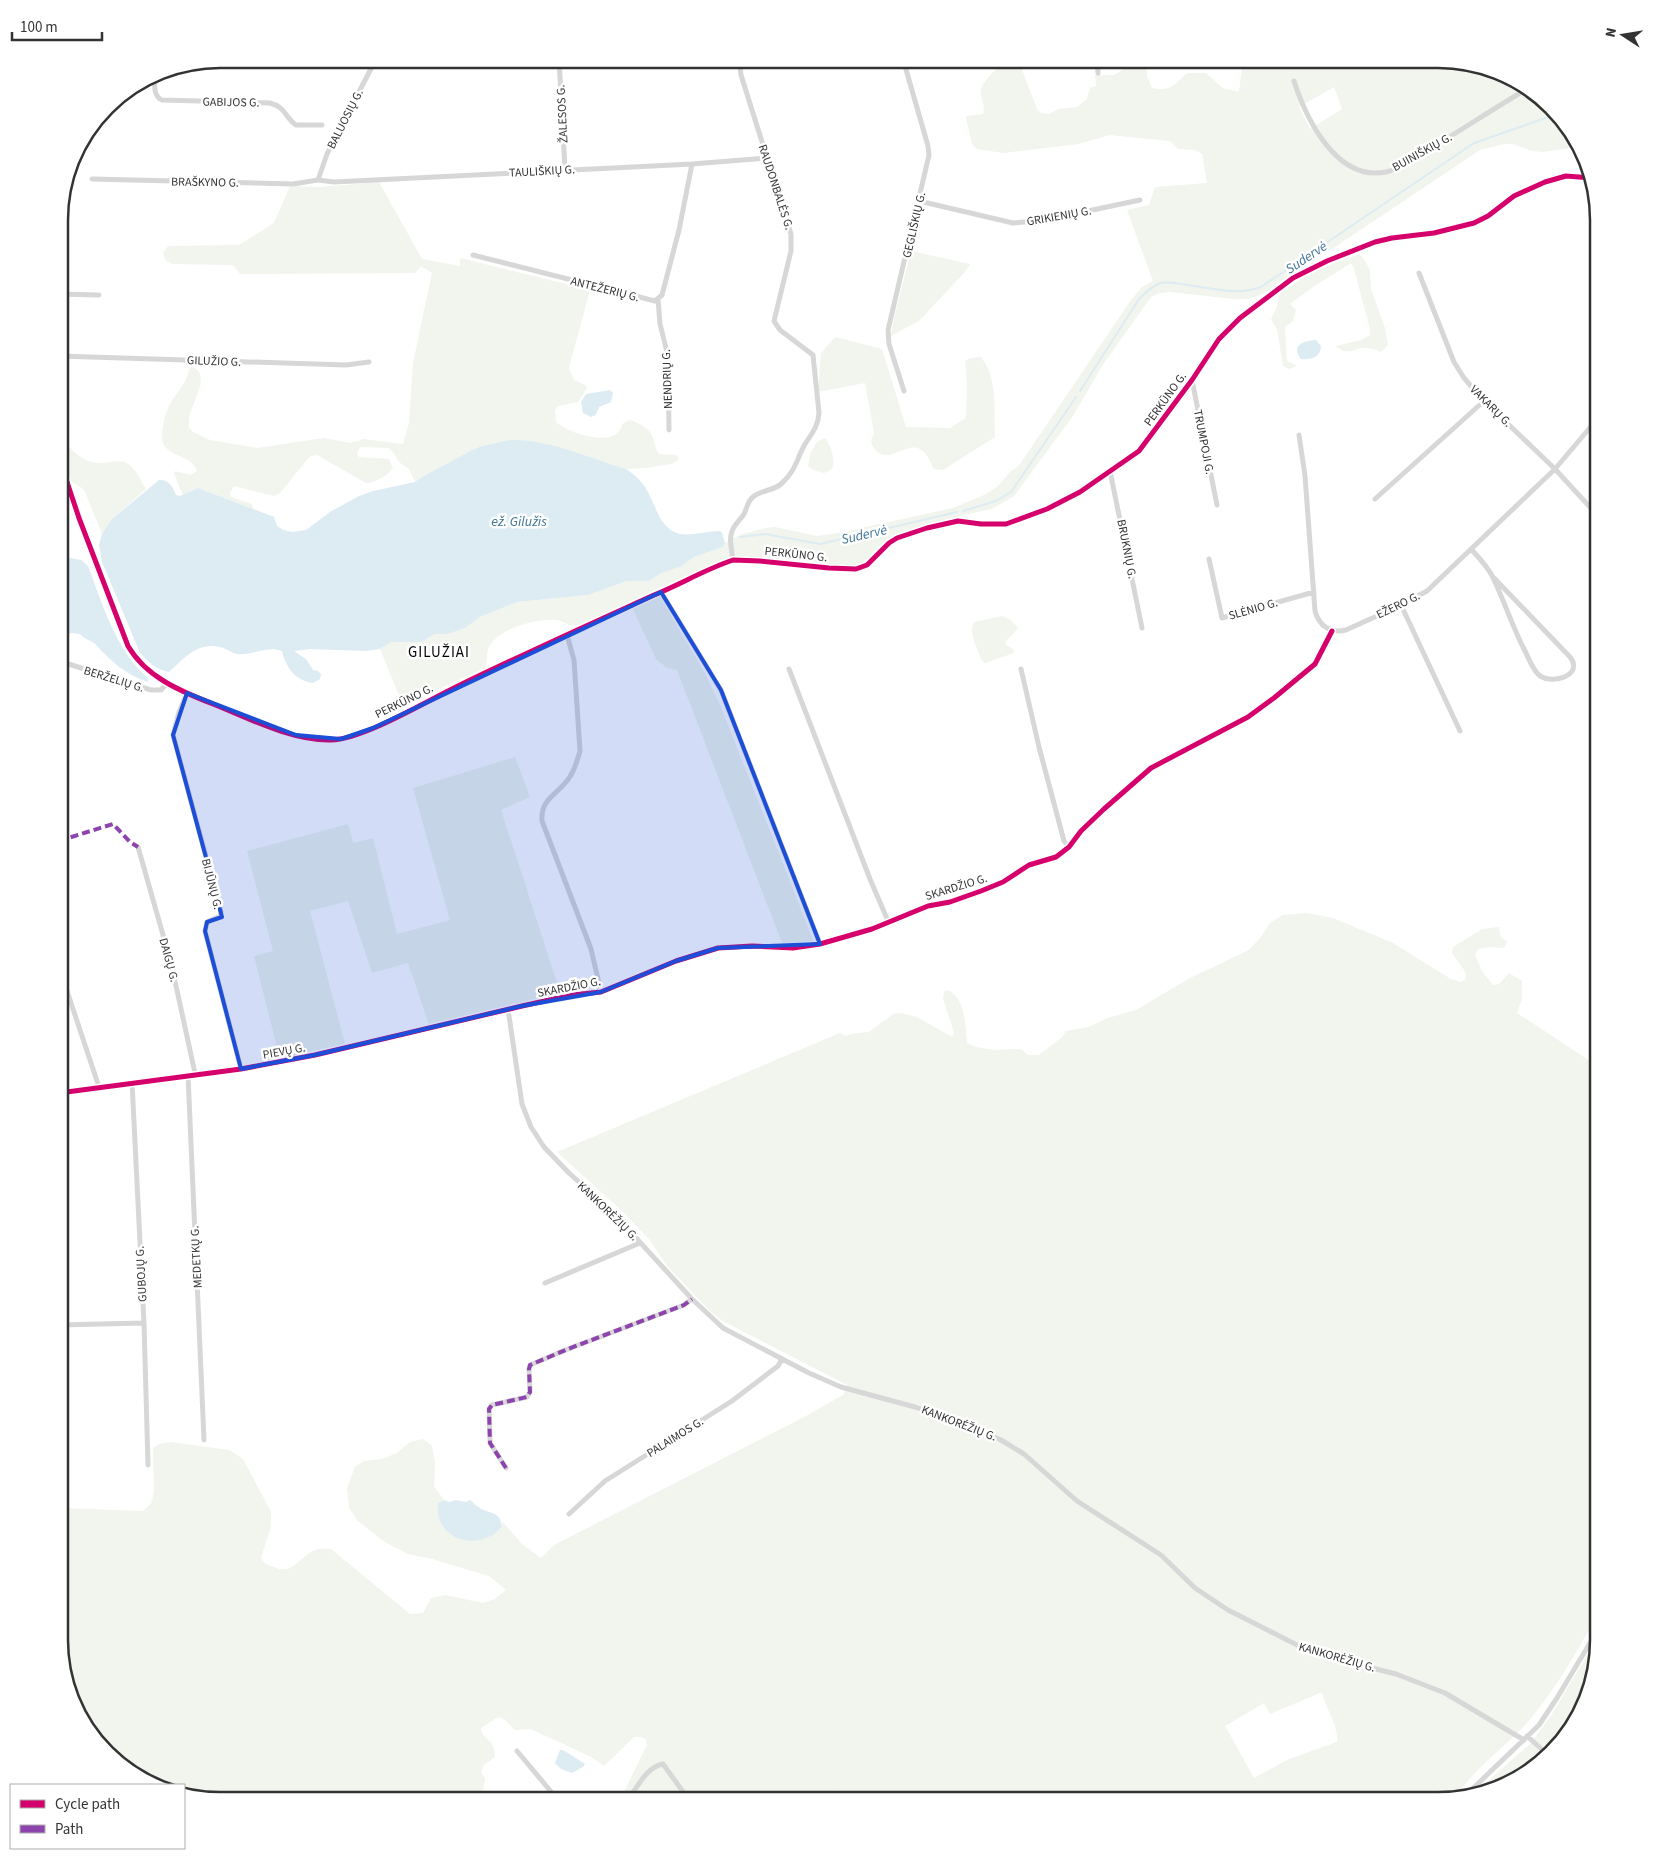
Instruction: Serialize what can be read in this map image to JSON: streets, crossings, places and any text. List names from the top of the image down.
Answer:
{
  "streets": {
    "street": [
      "GABIJOS G.",
      "ŽALESOS G.",
      "BALUOSIŲ G.",
      "BUINIŠKIŲ G.",
      "TAULIŠKIŲ G.",
      "BRAŠKYNO G.",
      "RAUDONBALĖS G.",
      "GRIKIENIŲ G.",
      "GEGLIŠKIŲ G.",
      "ANTEŽERIŲ G.",
      "GILUŽIO G.",
      "NENDRIŲ G.",
      "PERKŪNO G.",
      "VAKARŲ G.",
      "TRUMPOJI G.",
      "BRUKNIŲ G.",
      "EŽERO G.",
      "SLĖNIO G.",
      "BERŽELIŲ G.",
      "BIJŪNŲ G.",
      "SKARDŽIO G.",
      "DAIGŲ G.",
      "PIEVŲ G.",
      "KANKORĖŽIŲ G.",
      "MEDETKŲ G.",
      "GUBOJŲ G.",
      "PALAIMOS G."
    ]
  },
  "crossings": [
    ["ŽALESOS G.", "TAULIŠKIŲ G."],
    ["BALUOSIŲ G.", "TAULIŠKIŲ G."],
    ["BALUOSIŲ G.", "BRAŠKYNO G."],
    ["TAULIŠKIŲ G.", "BRAŠKYNO G."],
    ["TAULIŠKIŲ G.", "RAUDONBALĖS G."],
    ["RAUDONBALĖS G.", "PERKŪNO G."],
    ["GRIKIENIŲ G.", "GEGLIŠKIŲ G."],
    ["ANTEŽERIŲ G.", "NENDRIŲ G."],
    ["PERKŪNO G.", "TRUMPOJI G."],
    ["PERKŪNO G.", "BRUKNIŲ G."],
    ["PERKŪNO G.", "BERŽELIŲ G."],
    ["PERKŪNO G.", "BIJŪNŲ G."],
    ["VAKARŲ G.", "EŽERO G."],
    ["EŽERO G.", "SKARDŽIO G."],
    ["BIJŪNŲ G.", "PIEVŲ G."],
    ["SKARDŽIO G.", "PIEVŲ G."],
    ["SKARDŽIO G.", "KANKORĖŽIŲ G."],
    ["DAIGŲ G.", "PIEVŲ G."],
    ["PIEVŲ G.", "KANKORĖŽIŲ G."],
    ["PIEVŲ G.", "MEDETKŲ G."],
    ["PIEVŲ G.", "GUBOJŲ G."],
    ["KANKORĖŽIŲ G.", "PALAIMOS G."]
  ],
  "districts": ["GILUŽIAI"],
  "water": ["Sudervė", "ež. Gilužis"],
  "legend": ["Cycle path", "Path"],
  "scale_bar": "100 m",
  "north": "left"
}
